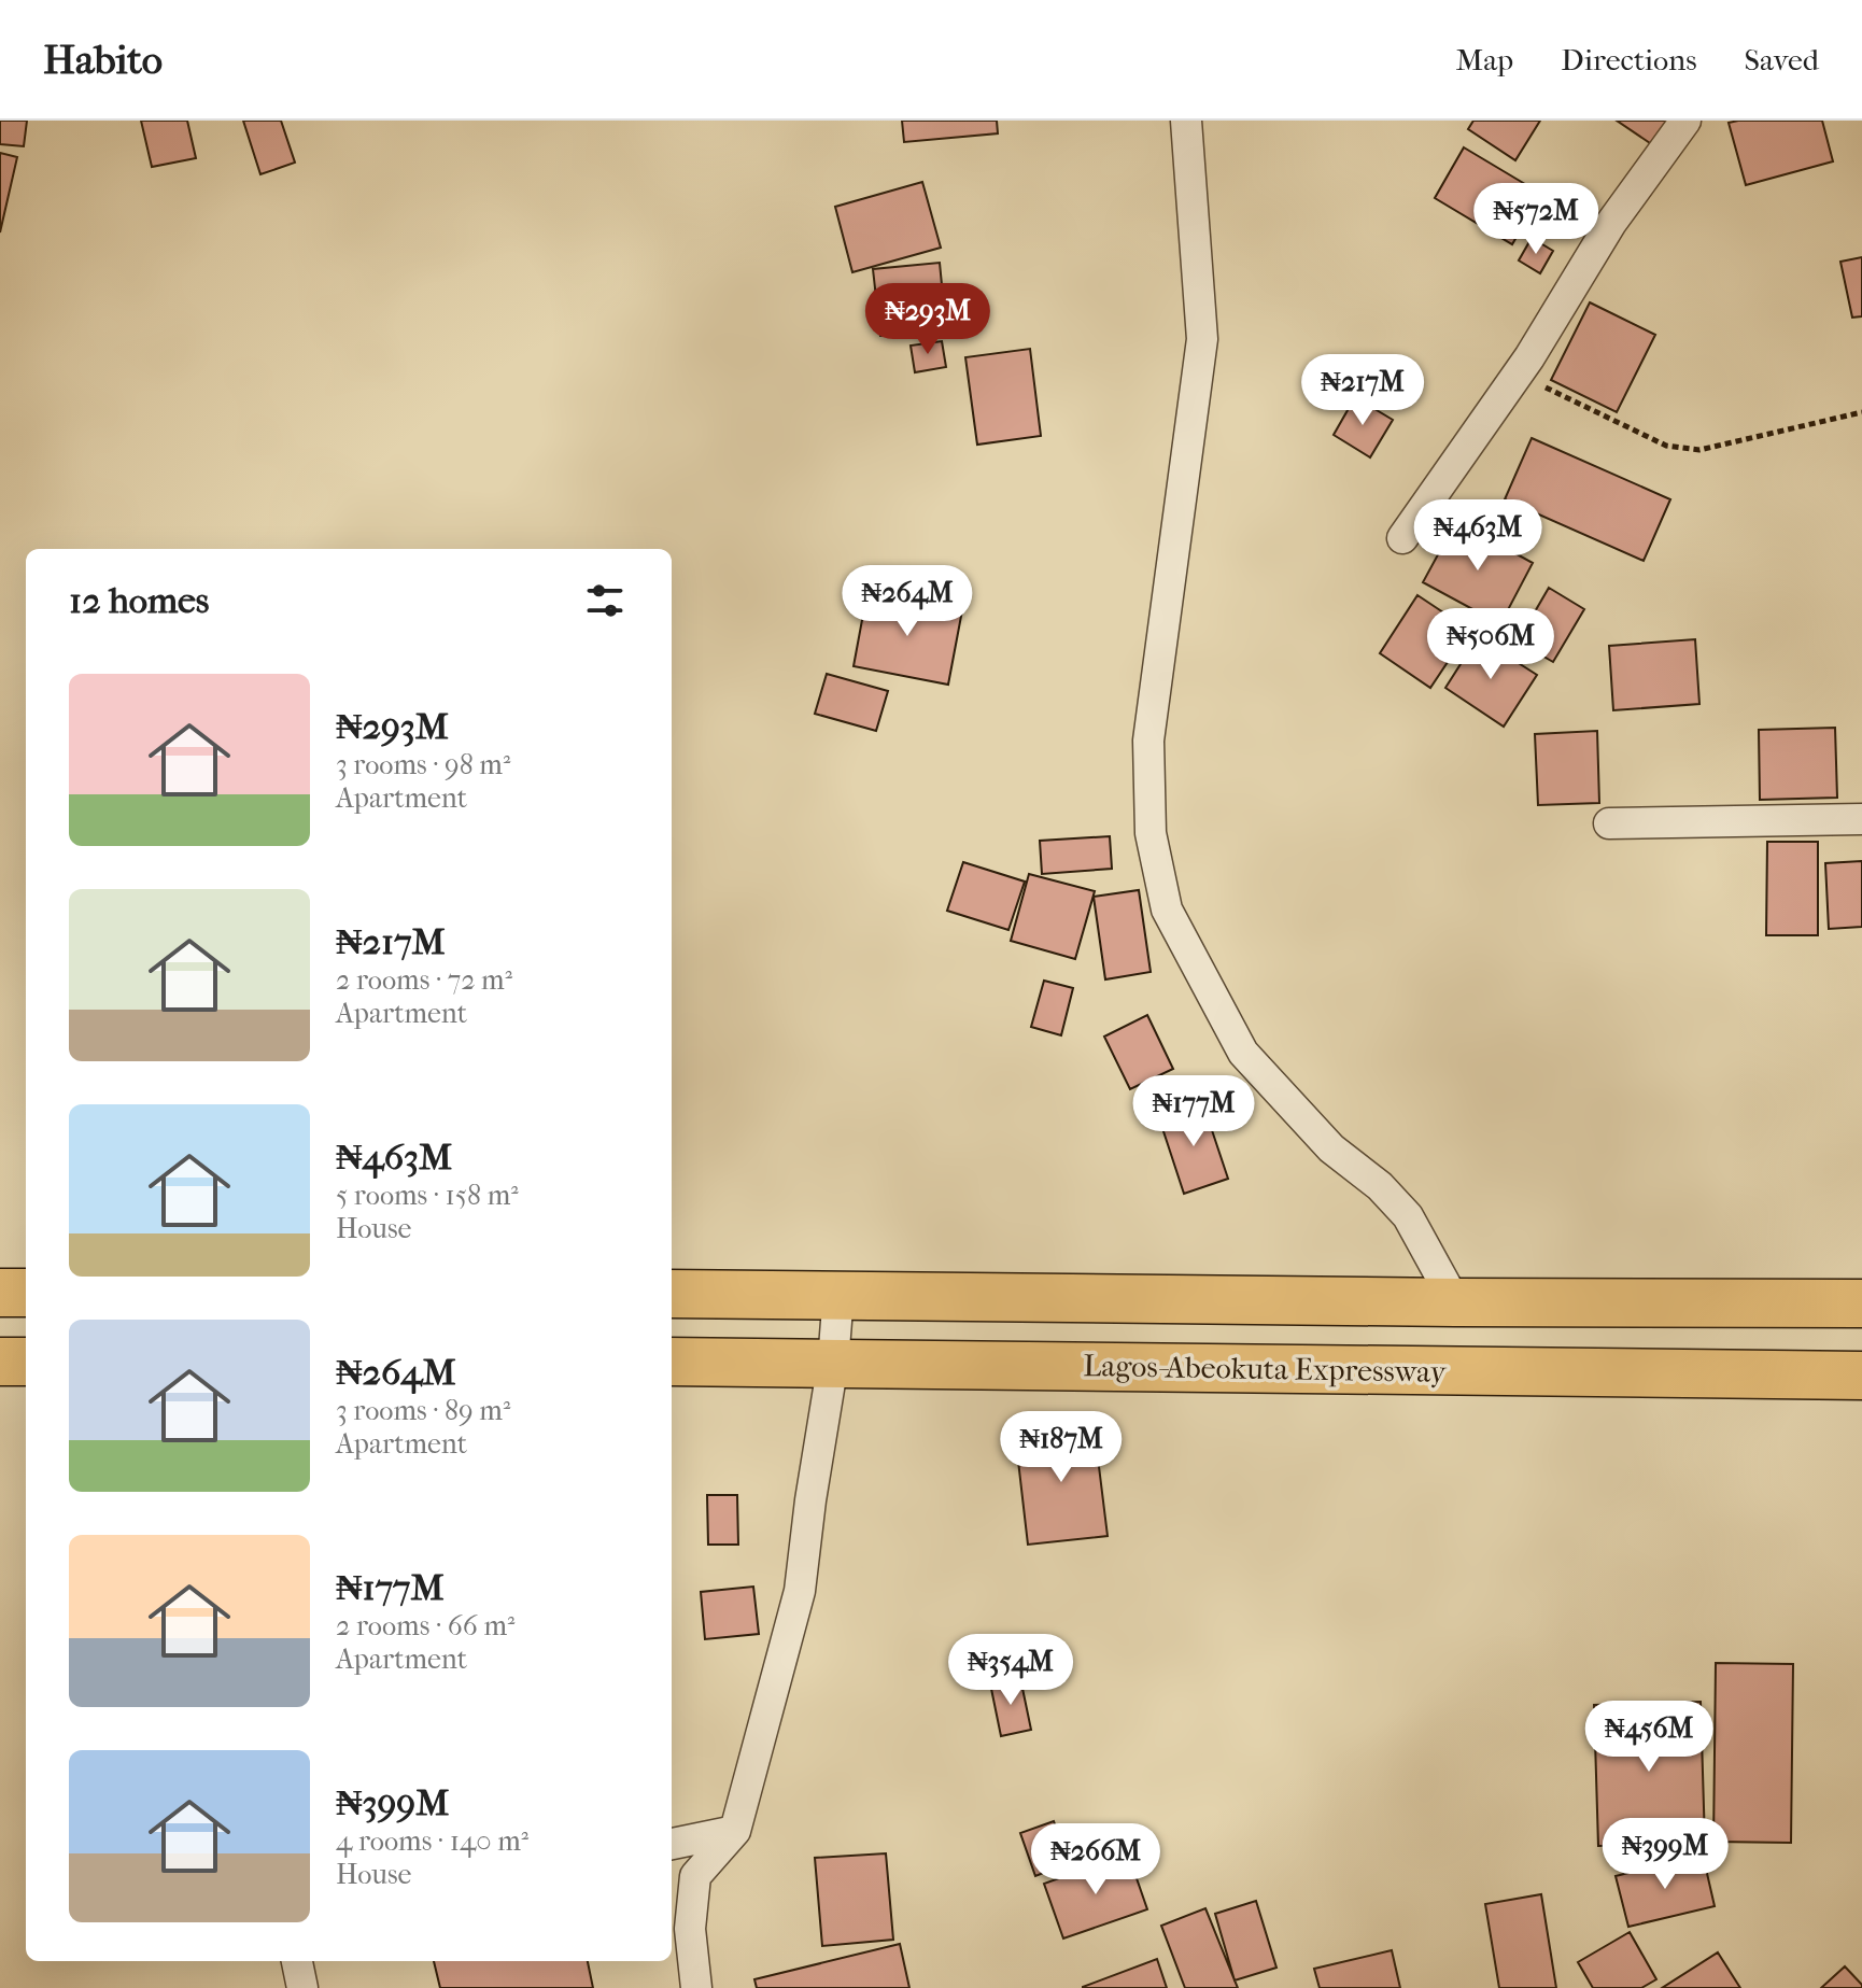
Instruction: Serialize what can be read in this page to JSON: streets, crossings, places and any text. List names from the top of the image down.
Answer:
{
  "streets": {
    "highway": ["Lagos-Abeokuta Expressway"]
  },
  "page": {
    "header": "Habito",
    "nav": ["Map", "Directions", "Saved"],
    "price": [
      "₦572M",
      "₦293M",
      "₦217M",
      "₦463M",
      "₦264M",
      "₦506M",
      "₦177M",
      "₦187M",
      "₦354M",
      "₦456M",
      "₦399M",
      "₦266M"
    ],
    "heading": "12 homes",
    "list": [
      {
        "name": "₦293M",
        "note": "3 rooms · 98 m² · Apartment"
      },
      {
        "name": "₦217M",
        "note": "2 rooms · 72 m² · Apartment"
      },
      {
        "name": "₦463M",
        "note": "5 rooms · 158 m² · House"
      },
      {
        "name": "₦264M",
        "note": "3 rooms · 89 m² · Apartment"
      },
      {
        "name": "₦177M",
        "note": "2 rooms · 66 m² · Apartment"
      },
      {
        "name": "₦399M",
        "note": "4 rooms · 140 m² · House"
      }
    ]
  }
}
